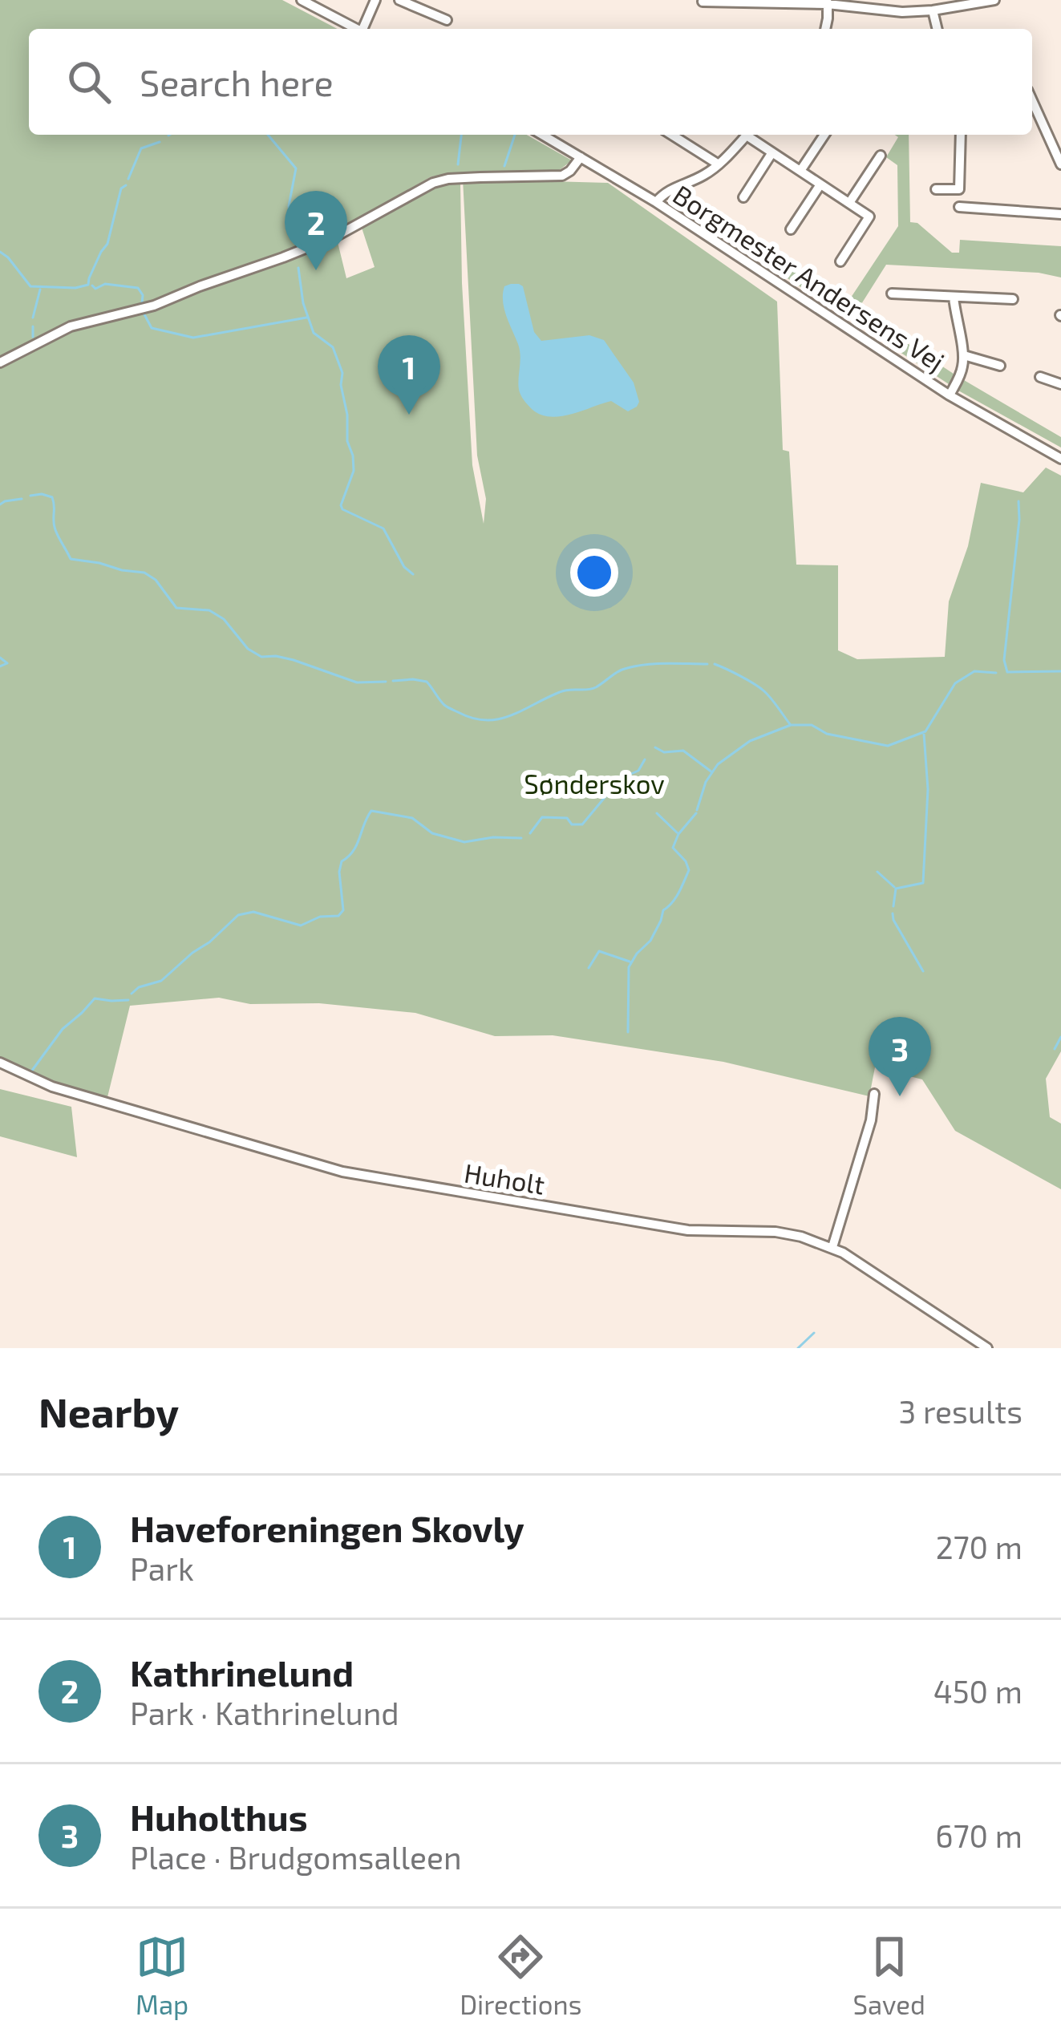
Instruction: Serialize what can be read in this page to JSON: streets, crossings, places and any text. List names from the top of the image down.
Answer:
{
  "streets": {
    "street": ["Borgmester Andersens Vej", "Huholt"]
  },
  "parks": ["Sønderskov"],
  "page": {
    "search": "Search here",
    "pins": ["2", "1", "3"],
    "heading": ["Nearby", "3 results"],
    "list": [
      {
        "mark": "1",
        "name": "Haveforeningen Skovly",
        "note": "Park",
        "value": "270 m"
      },
      {
        "mark": "2",
        "name": "Kathrinelund",
        "note": "Park · Kathrinelund",
        "value": "450 m"
      },
      {
        "mark": "3",
        "name": "Huholthus",
        "note": "Place · Brudgomsalleen",
        "value": "670 m"
      }
    ],
    "nav": ["Map", "Directions", "Saved"]
  }
}
